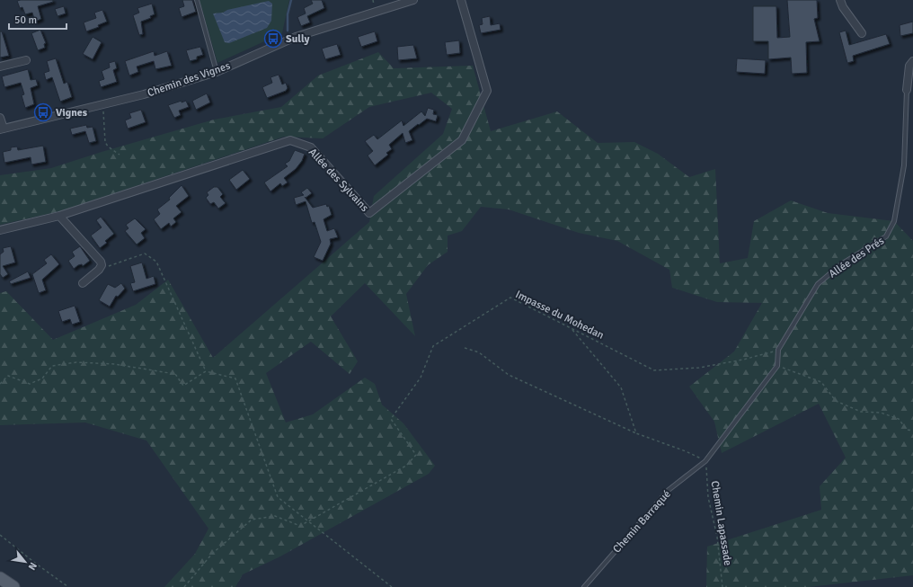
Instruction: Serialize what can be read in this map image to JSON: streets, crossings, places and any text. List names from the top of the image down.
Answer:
{
  "streets": {
    "street": ["Chemin des Vignes", "Allée des Sylvains", "Allée des Prés"],
    "lane": ["Chemin Barraqué"],
    "path": ["Impasse du Mohedan", "Chemin Lapassade"]
  },
  "crossings": [
    ["Allée des Prés", "Impasse du Mohedan"],
    ["Chemin Barraqué", "Chemin Lapassade"]
  ],
  "places": {
    "bus stop": ["Sully", "Vignes"]
  },
  "scale_bar": "50 m",
  "north": "bottom right"
}
